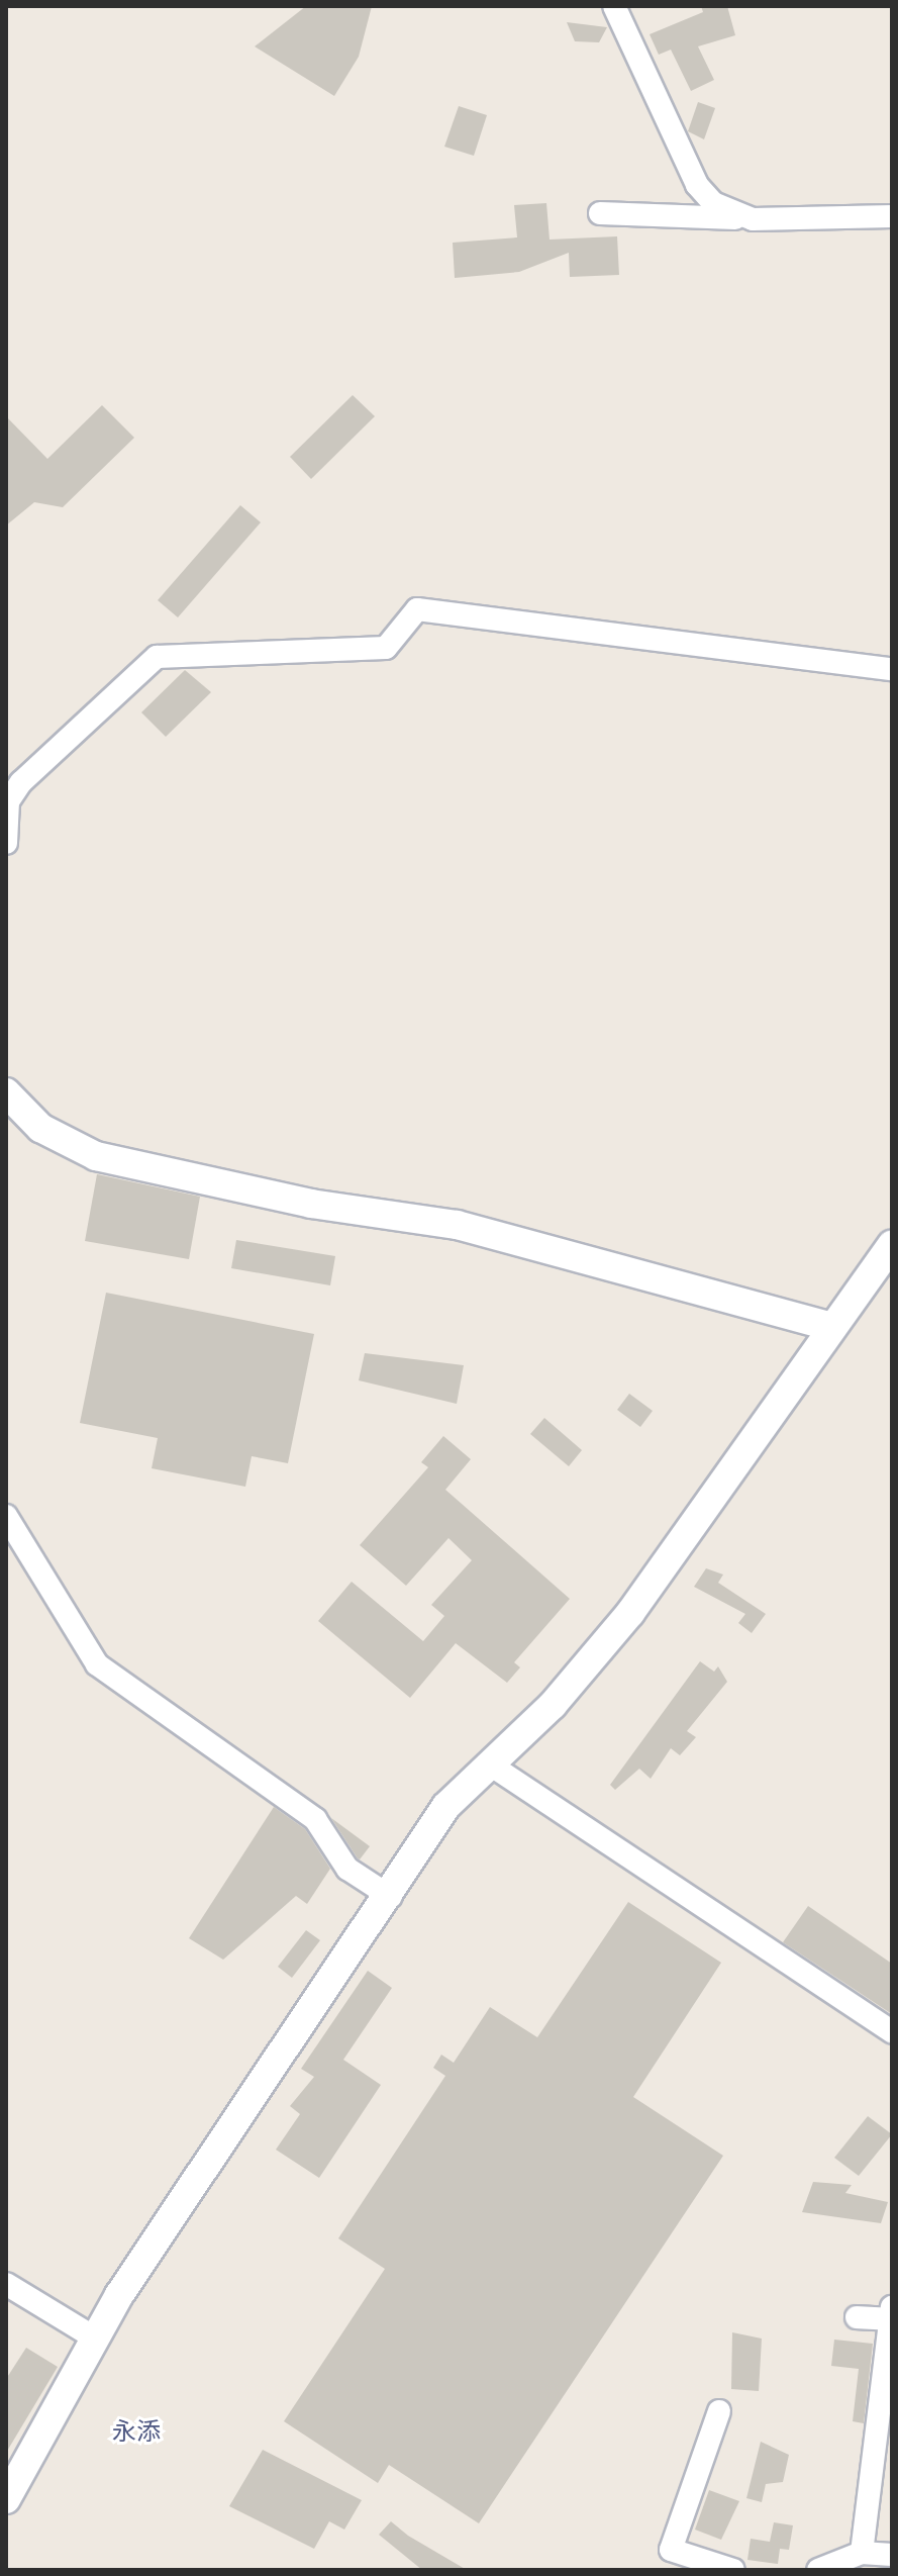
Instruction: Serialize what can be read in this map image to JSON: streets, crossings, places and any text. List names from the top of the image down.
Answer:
{
  "districts": ["永添"]
}
